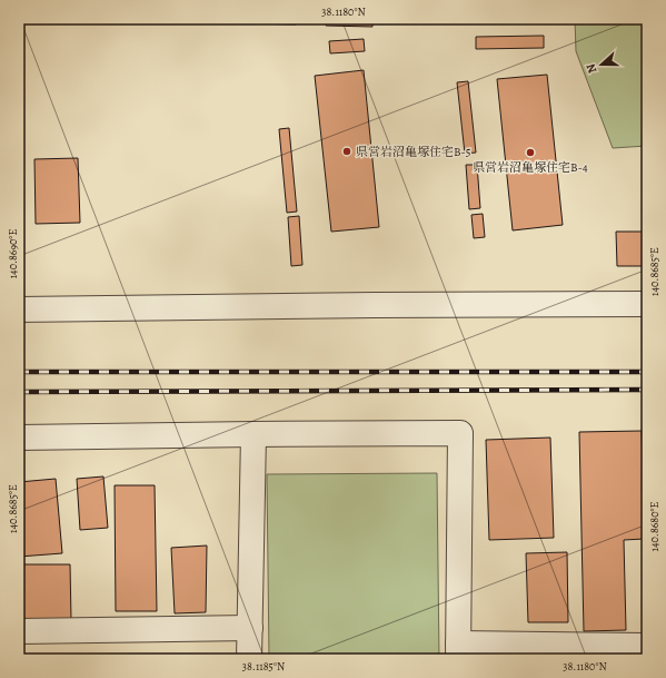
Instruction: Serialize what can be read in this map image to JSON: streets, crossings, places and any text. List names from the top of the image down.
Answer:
{
  "places": ["県営岩沼亀塚住宅B-5", "県営岩沼亀塚住宅B-4"],
  "north": "left",
  "coordinates": [
    "38.1180°N",
    "140.8690°E",
    "140.8685°E",
    "140.8680°E",
    "38.1185°N"
  ]
}
